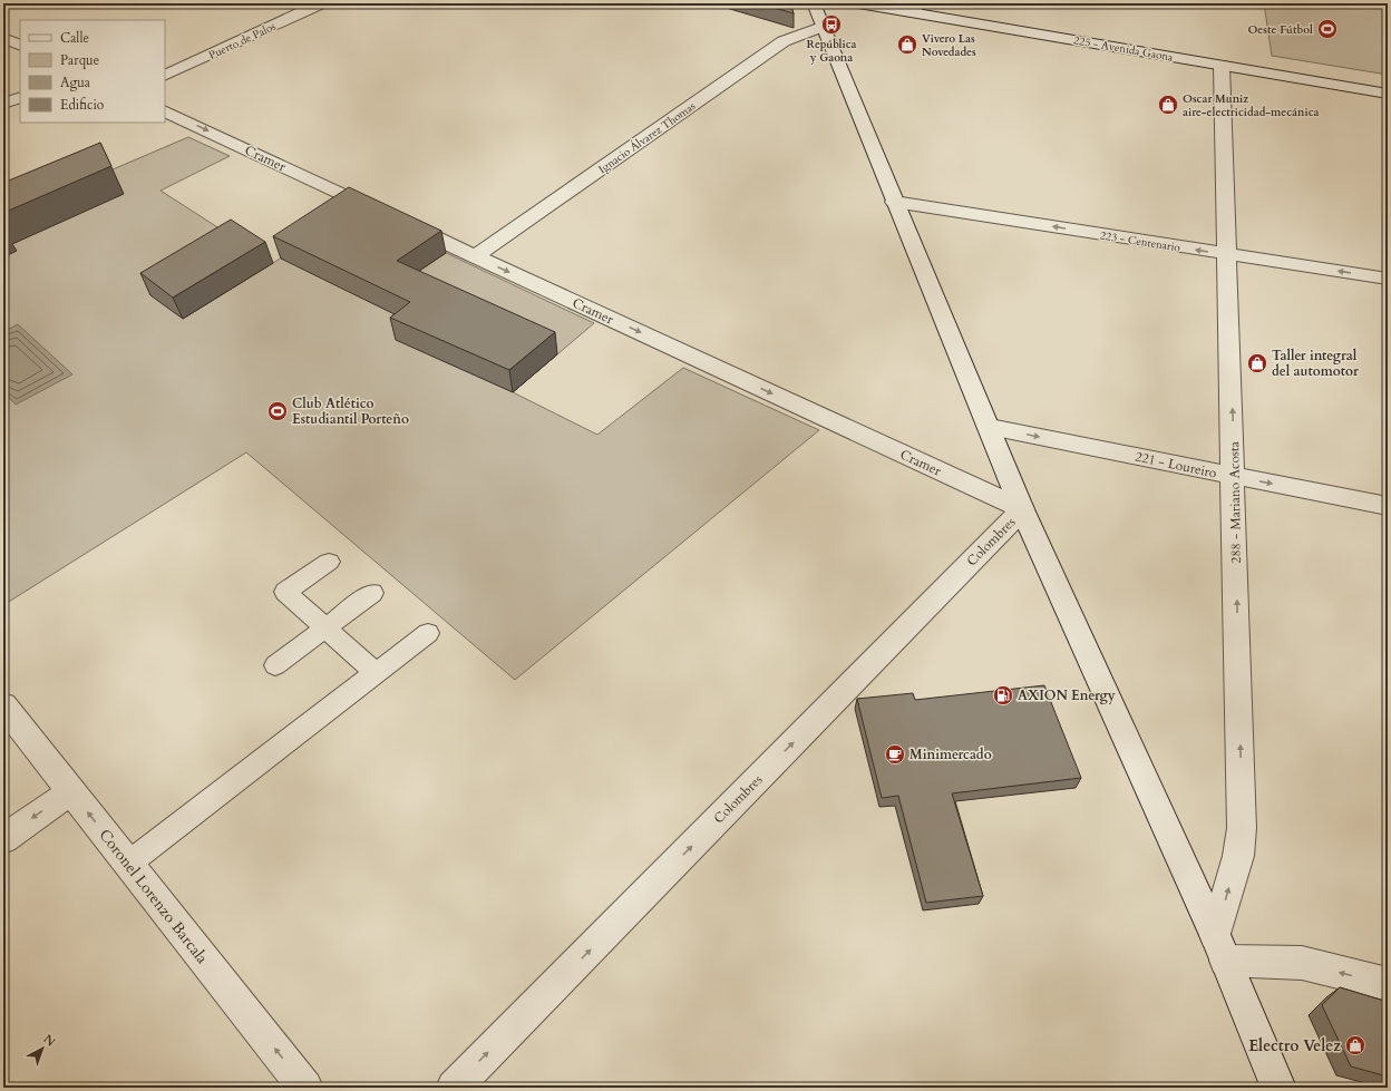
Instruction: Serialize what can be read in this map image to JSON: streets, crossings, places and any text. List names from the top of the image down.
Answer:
{
  "streets": {
    "street": [
      "Puerto de Palos",
      "225 - Avenida Gaona",
      "Ignacio Álvarez Thomas",
      "Cramer",
      "223 - Centenario",
      "221 - Loureiro",
      "288 - Mariano Acosta",
      "Colombres",
      "Coronel Lorenzo Barcala"
    ]
  },
  "crossings": [
    ["225 - Avenida Gaona", "288 - Mariano Acosta"],
    ["Ignacio Álvarez Thomas", "Cramer"],
    ["Cramer", "Colombres"],
    ["223 - Centenario", "288 - Mariano Acosta"],
    ["221 - Loureiro", "288 - Mariano Acosta"]
  ],
  "one_way": [
    "Cramer",
    "223 - Centenario",
    "221 - Loureiro",
    "Colombres",
    "Coronel Lorenzo Barcala"
  ],
  "places": {
    "bus stop": ["República y Gaona"],
    "sports": ["Oeste Fútbol", "Club Atlético Estudiantil Porteño"],
    "shop": [
      "Vivero Las Novedades",
      "Oscar Muniz aire-electricidad-mecánica",
      "Taller integral del automotor",
      "Electro Velez"
    ],
    "fuel station": ["AXION Energy"],
    "cafe": ["Minimercado"]
  },
  "legend": [
    "Calle",
    "Parque",
    "Agua",
    "Edificio"
  ],
  "north": "top right"
}
